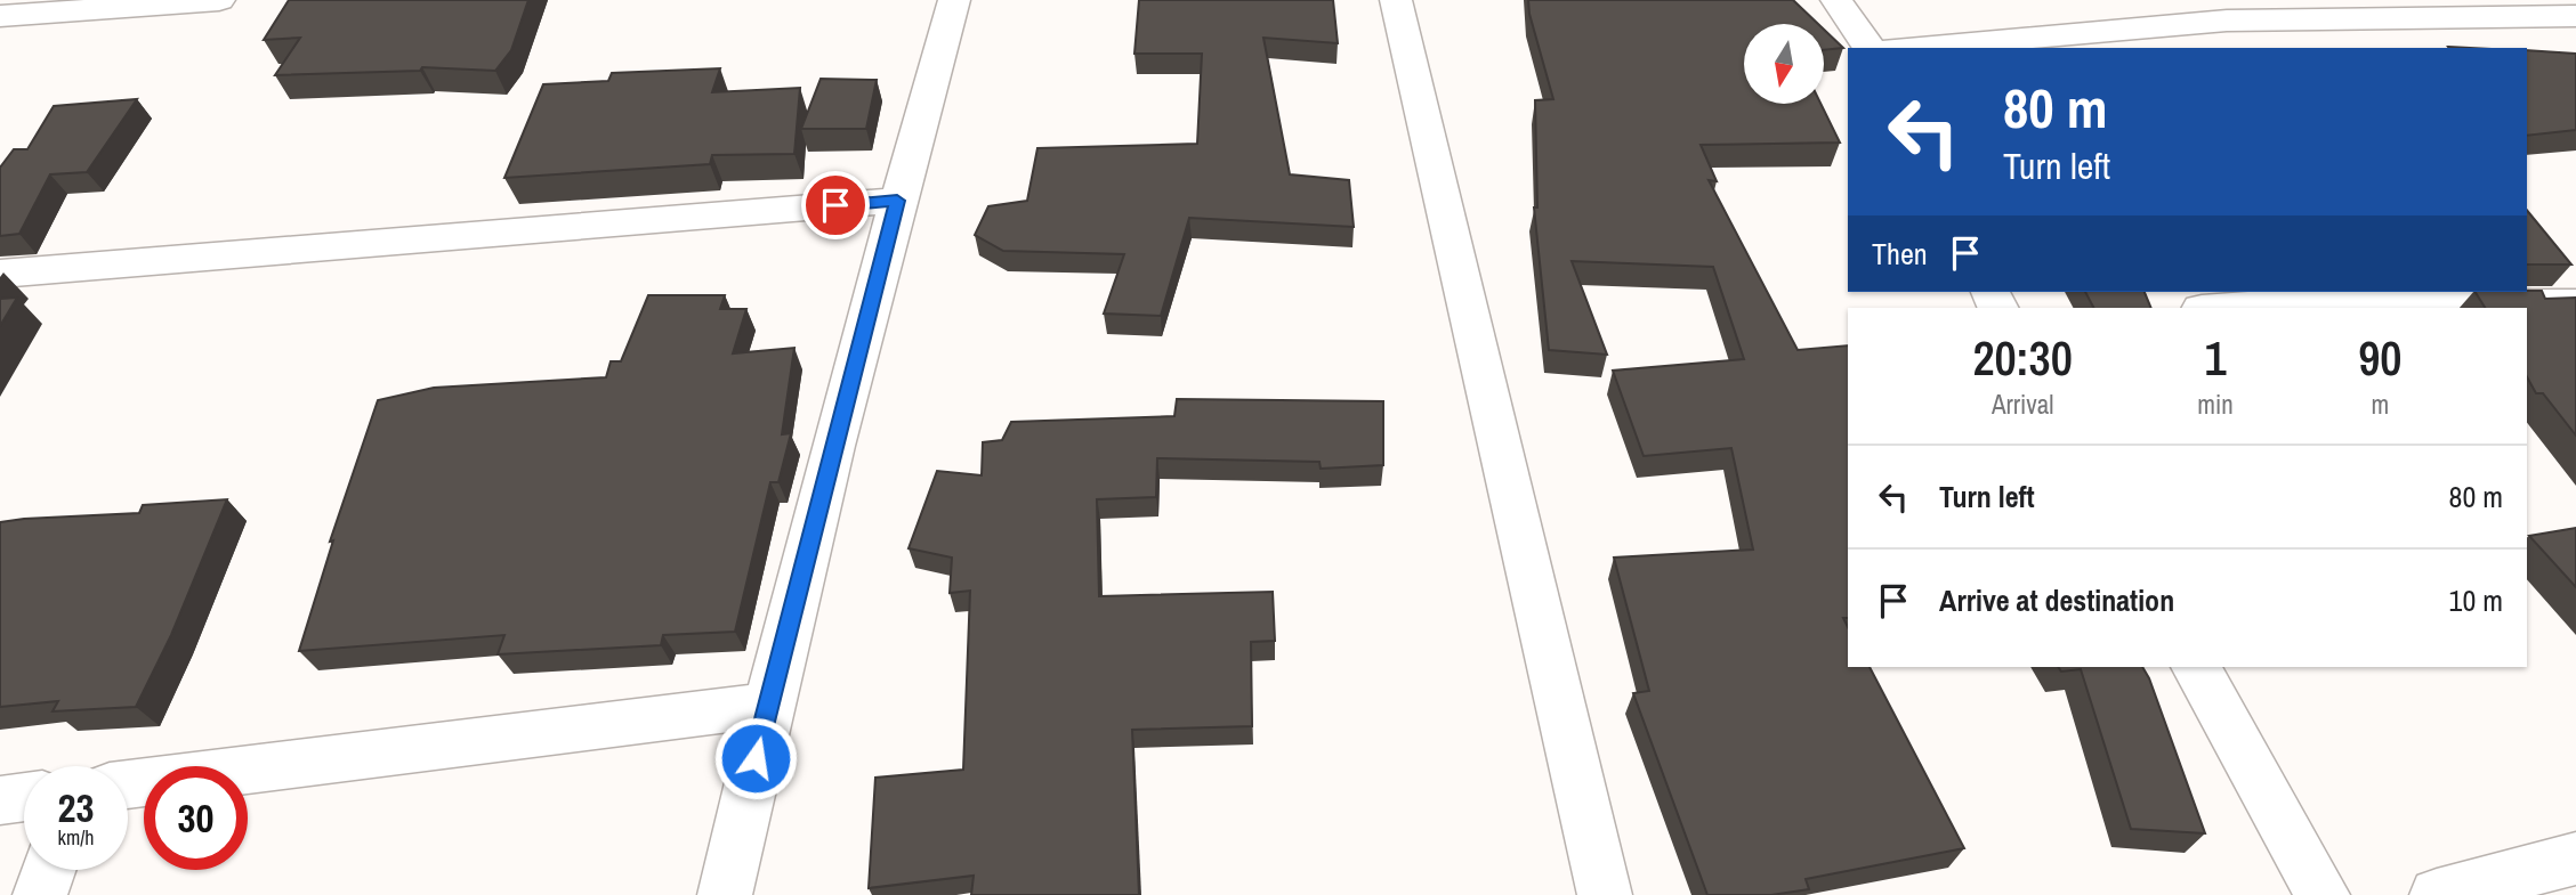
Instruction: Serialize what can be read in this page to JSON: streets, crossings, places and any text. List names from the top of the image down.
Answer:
{
  "north": "bottom",
  "page": {
    "turn": ["80 m", "Turn left"],
    "then": "Then",
    "eta": [
      "20:30",
      "Arrival",
      "1",
      "min",
      "90",
      "m"
    ],
    "list": [
      {
        "name": "Turn left",
        "value": "80 m"
      },
      {
        "name": "Arrive at destination",
        "value": "10 m"
      }
    ],
    "speed": "23 km/h",
    "limit": "30"
  }
}
